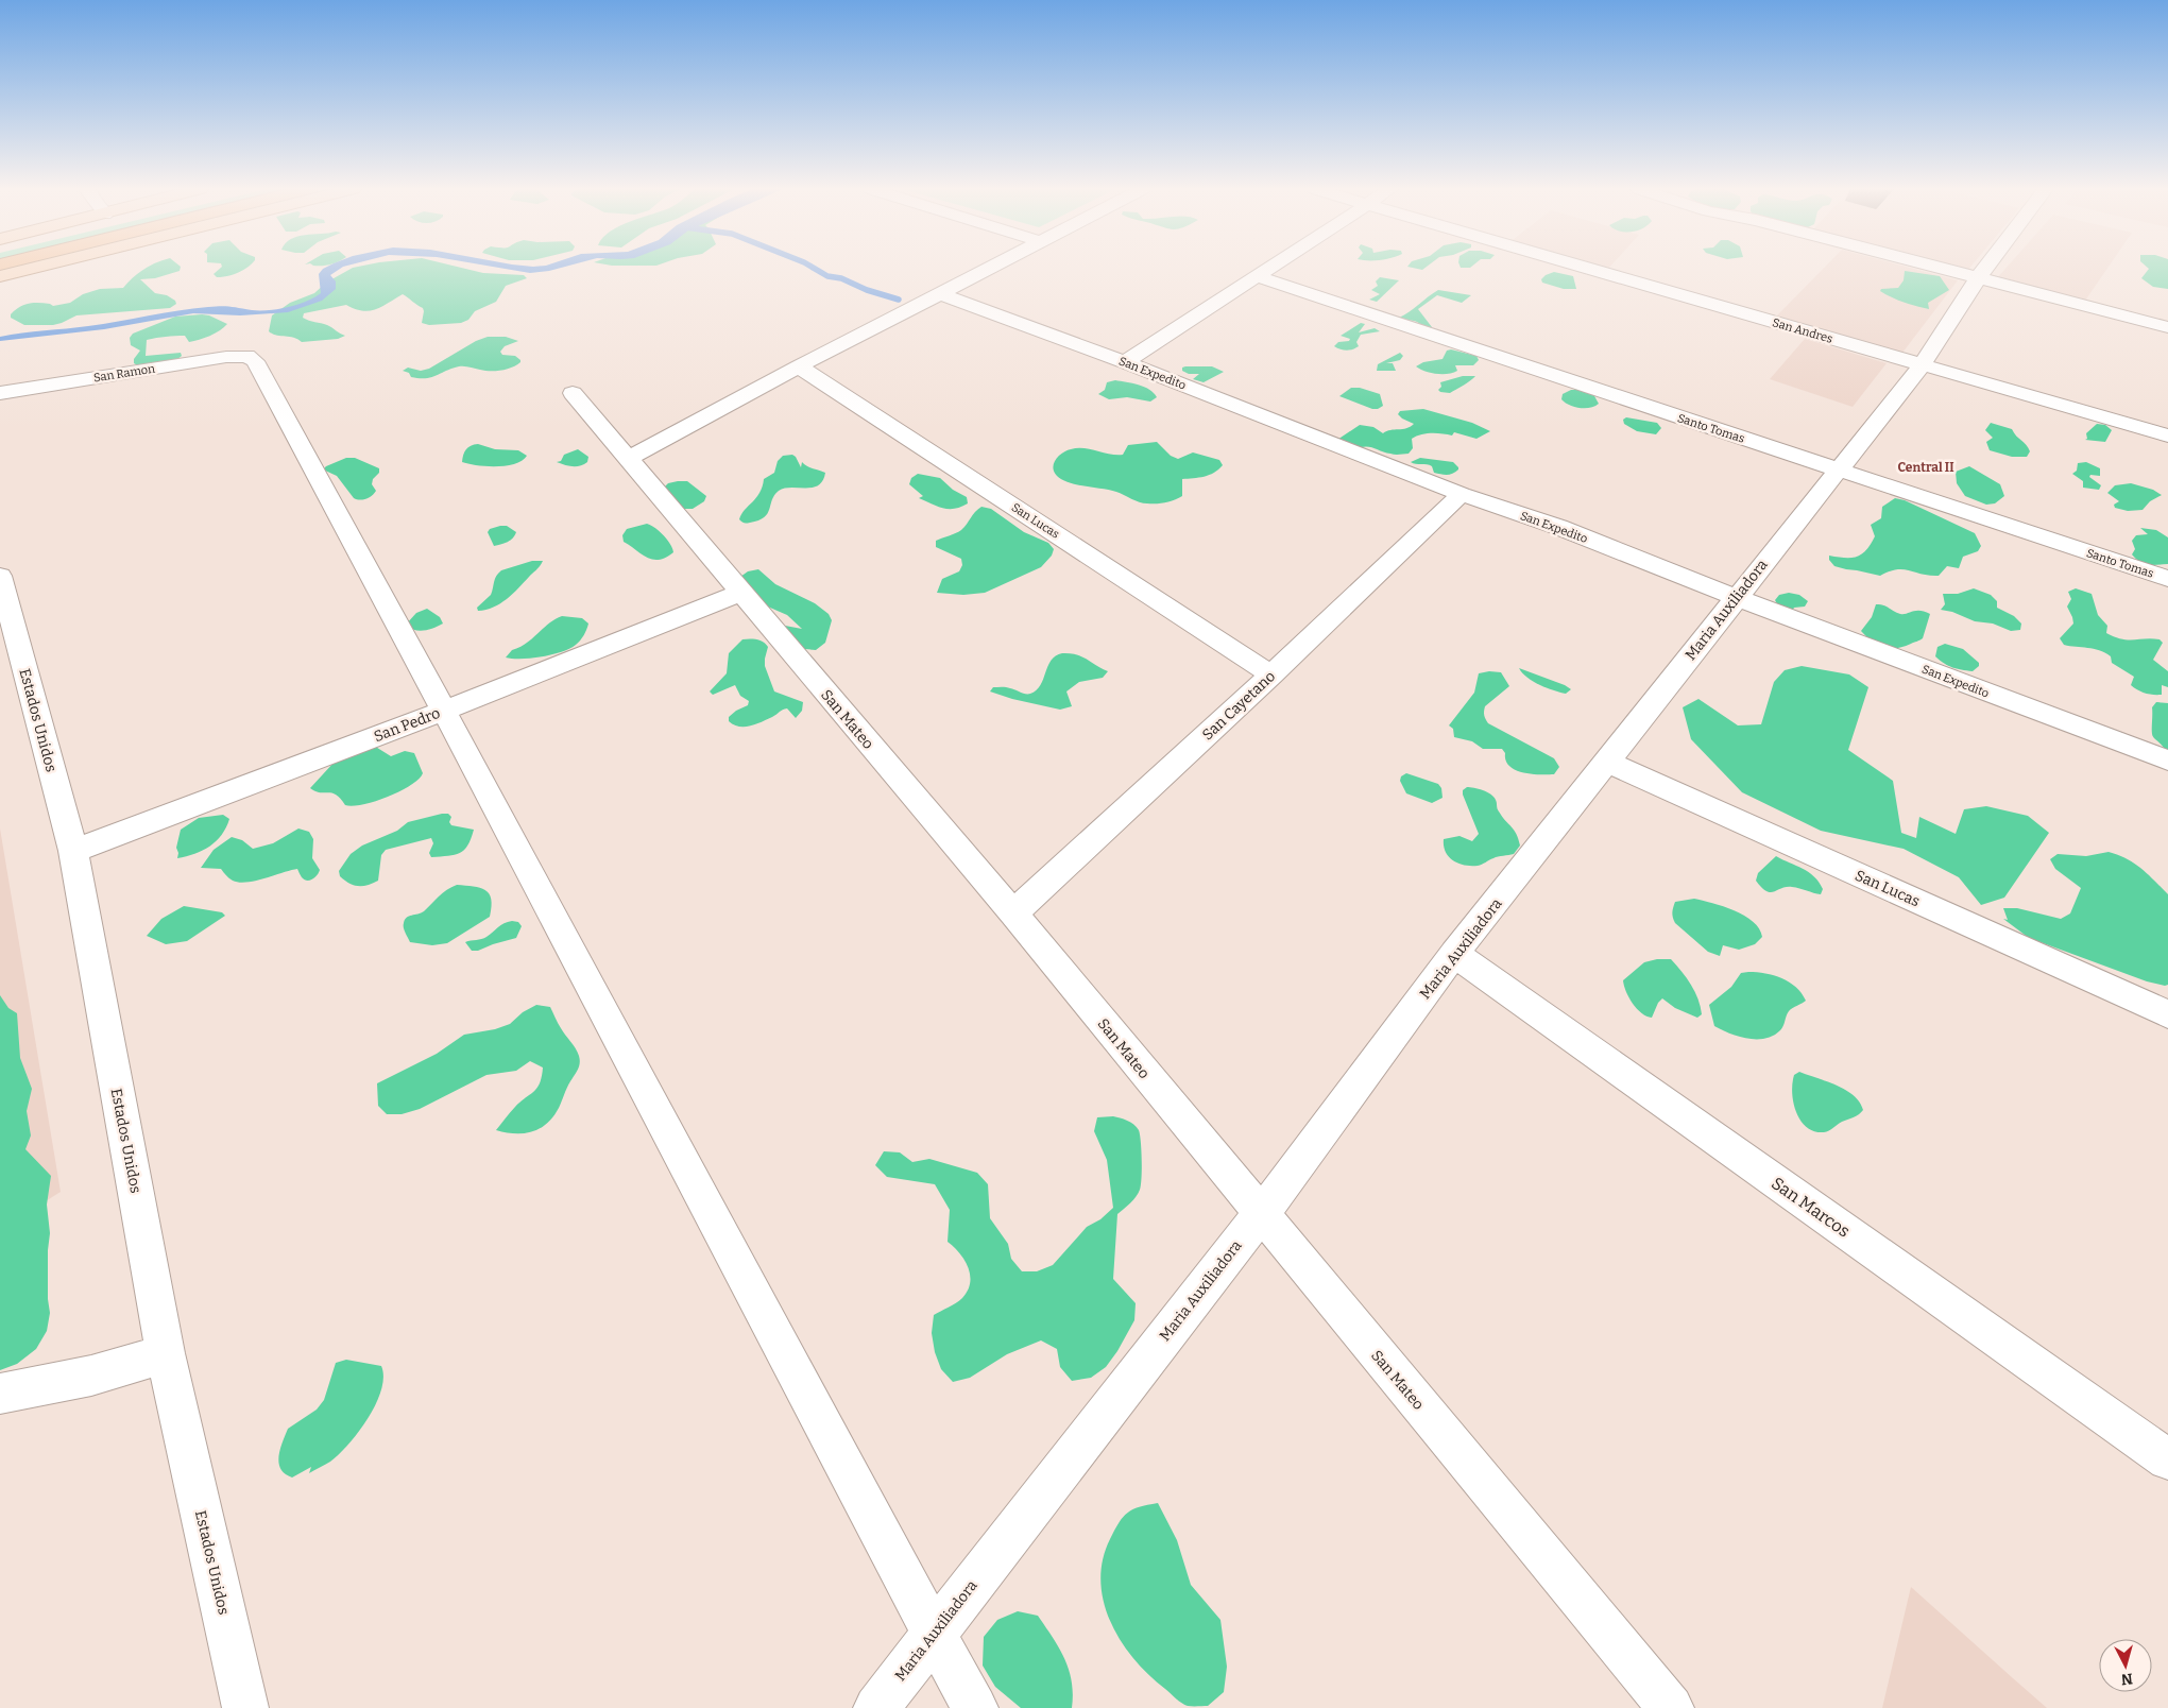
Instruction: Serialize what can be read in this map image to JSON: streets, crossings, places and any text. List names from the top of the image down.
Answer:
{
  "streets": {
    "street": [
      "San Andres",
      "San Ramon",
      "San Expedito",
      "Santo Tomas",
      "San Lucas",
      "Maria Auxiliadora",
      "San Cayetano",
      "San Mateo",
      "Estados Unidos",
      "San Pedro",
      "San Marcos"
    ]
  },
  "crossings": [
    ["San Andres", "Maria Auxiliadora"],
    ["San Ramon", "San Pedro"],
    ["San Expedito", "Maria Auxiliadora"],
    ["San Expedito", "San Cayetano"],
    ["Santo Tomas", "Maria Auxiliadora"],
    ["San Lucas", "Maria Auxiliadora"],
    ["San Lucas", "San Cayetano"],
    ["Maria Auxiliadora", "San Mateo"],
    ["Maria Auxiliadora", "San Marcos"],
    ["San Cayetano", "San Mateo"],
    ["San Mateo", "San Pedro"],
    ["Estados Unidos", "San Pedro"]
  ],
  "districts": ["Central II"],
  "north": "bottom"
}
